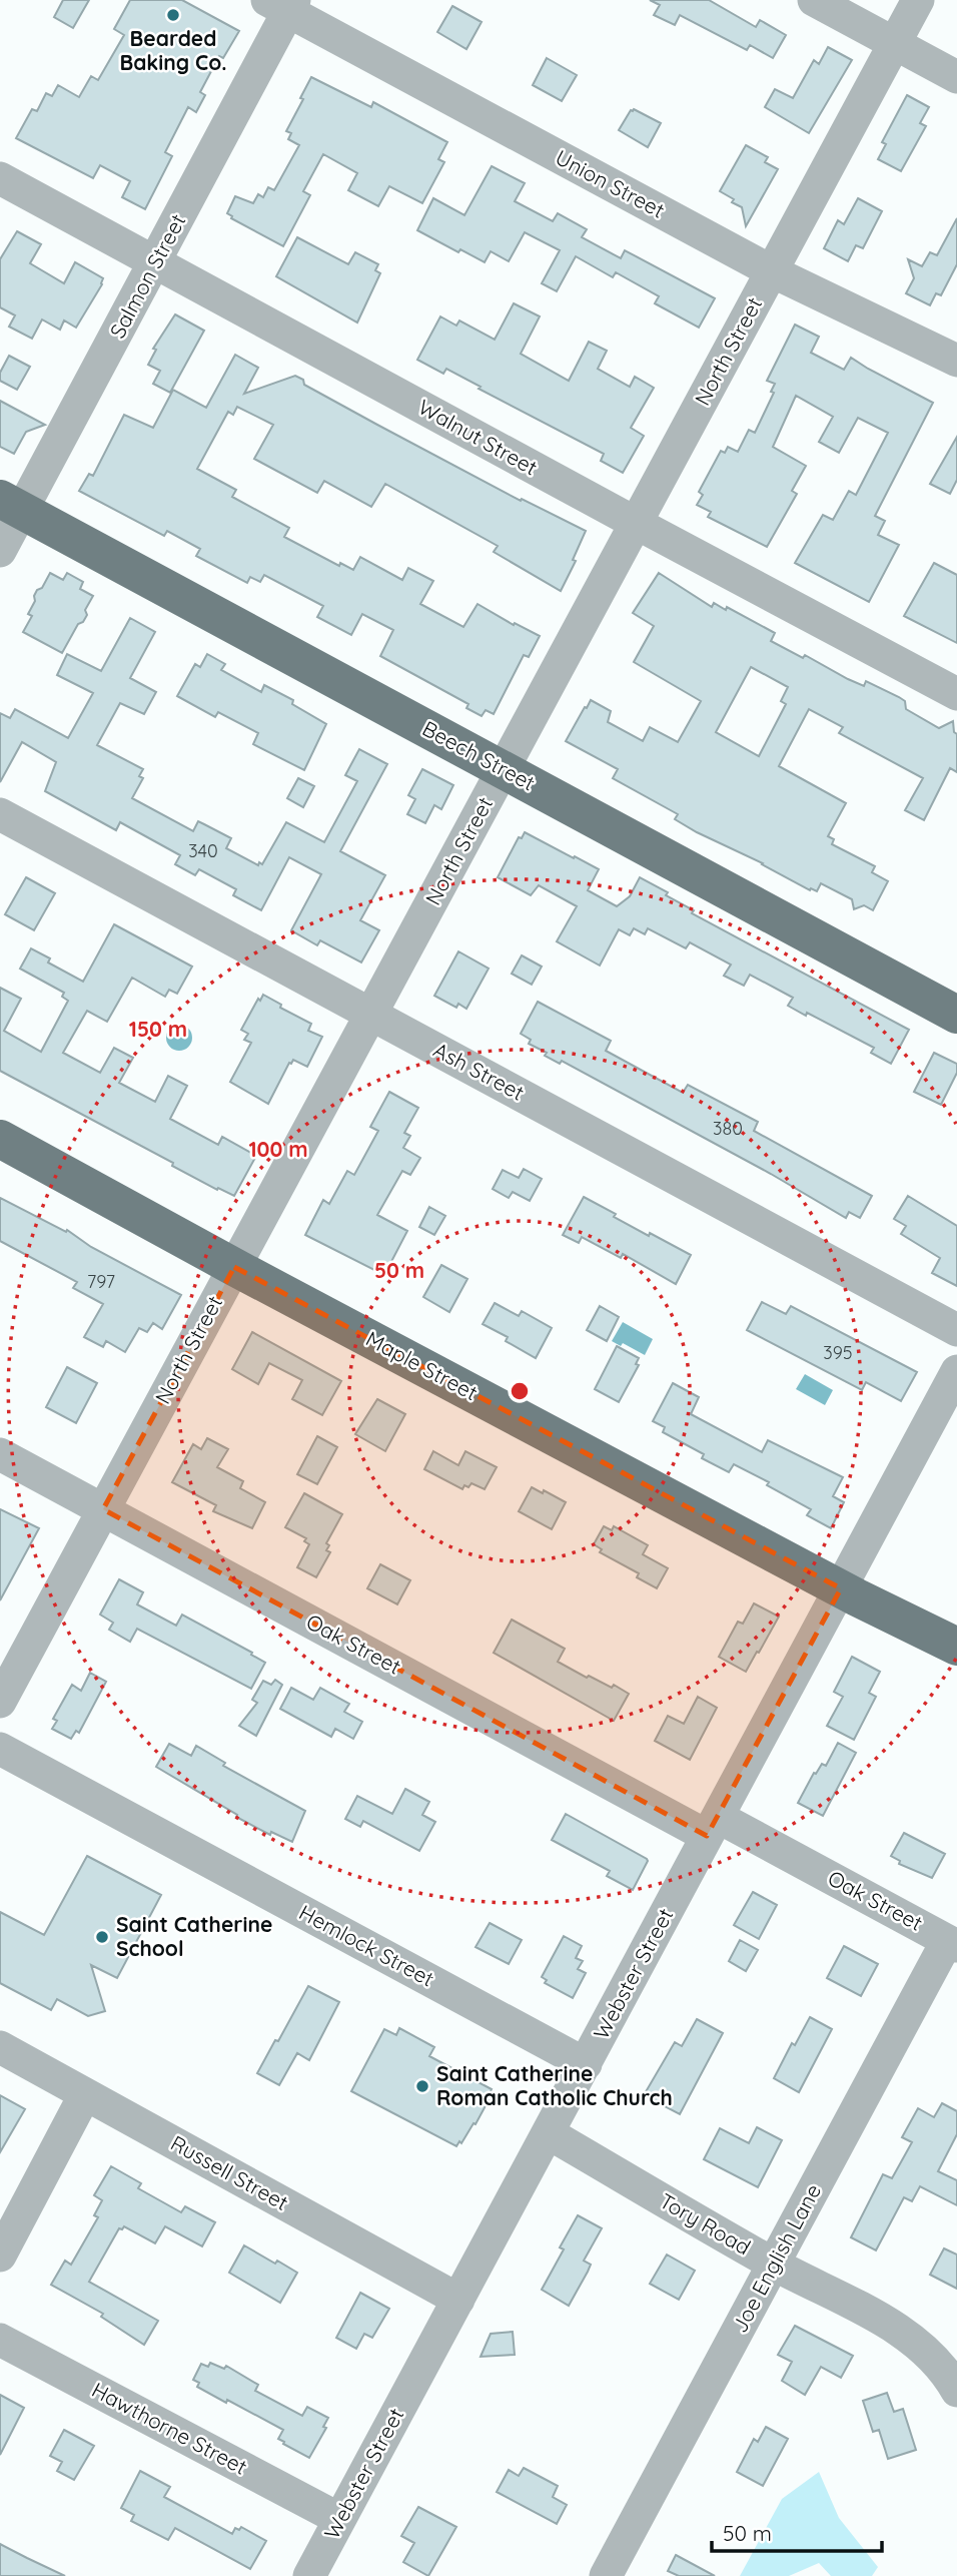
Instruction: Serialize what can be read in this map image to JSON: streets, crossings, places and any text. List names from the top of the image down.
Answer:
{
  "streets": {
    "main road": ["Beech Street", "Maple Street"],
    "street": [
      "Union Street",
      "Salmon Street",
      "North Street",
      "Walnut Street",
      "Ash Street",
      "Oak Street",
      "Hemlock Street",
      "Webster Street",
      "Russell Street",
      "Tory Road",
      "Joe English Lane",
      "Hawthorne Street"
    ]
  },
  "crossings": [
    ["Union Street", "Salmon Street"],
    ["Union Street", "North Street"],
    ["Salmon Street", "Walnut Street"],
    ["Salmon Street", "Beech Street"],
    ["North Street", "Walnut Street"],
    ["North Street", "Beech Street"],
    ["North Street", "Ash Street"],
    ["North Street", "Maple Street"],
    ["North Street", "Oak Street"],
    ["Maple Street", "Webster Street"],
    ["Oak Street", "Webster Street"],
    ["Oak Street", "Joe English Lane"],
    ["Hemlock Street", "Webster Street"],
    ["Webster Street", "Russell Street"],
    ["Webster Street", "Tory Road"],
    ["Webster Street", "Hawthorne Street"],
    ["Tory Road", "Joe English Lane"]
  ],
  "places": ["Bearded Baking Co.", "Saint Catherine School", "Saint Catherine Roman Catholic Church"],
  "house_numbers": [
    "340",
    "380",
    "797",
    "395"
  ],
  "scale_bar": "50 m",
  "rings": ["150 m", "100 m", "50 m"]
}
